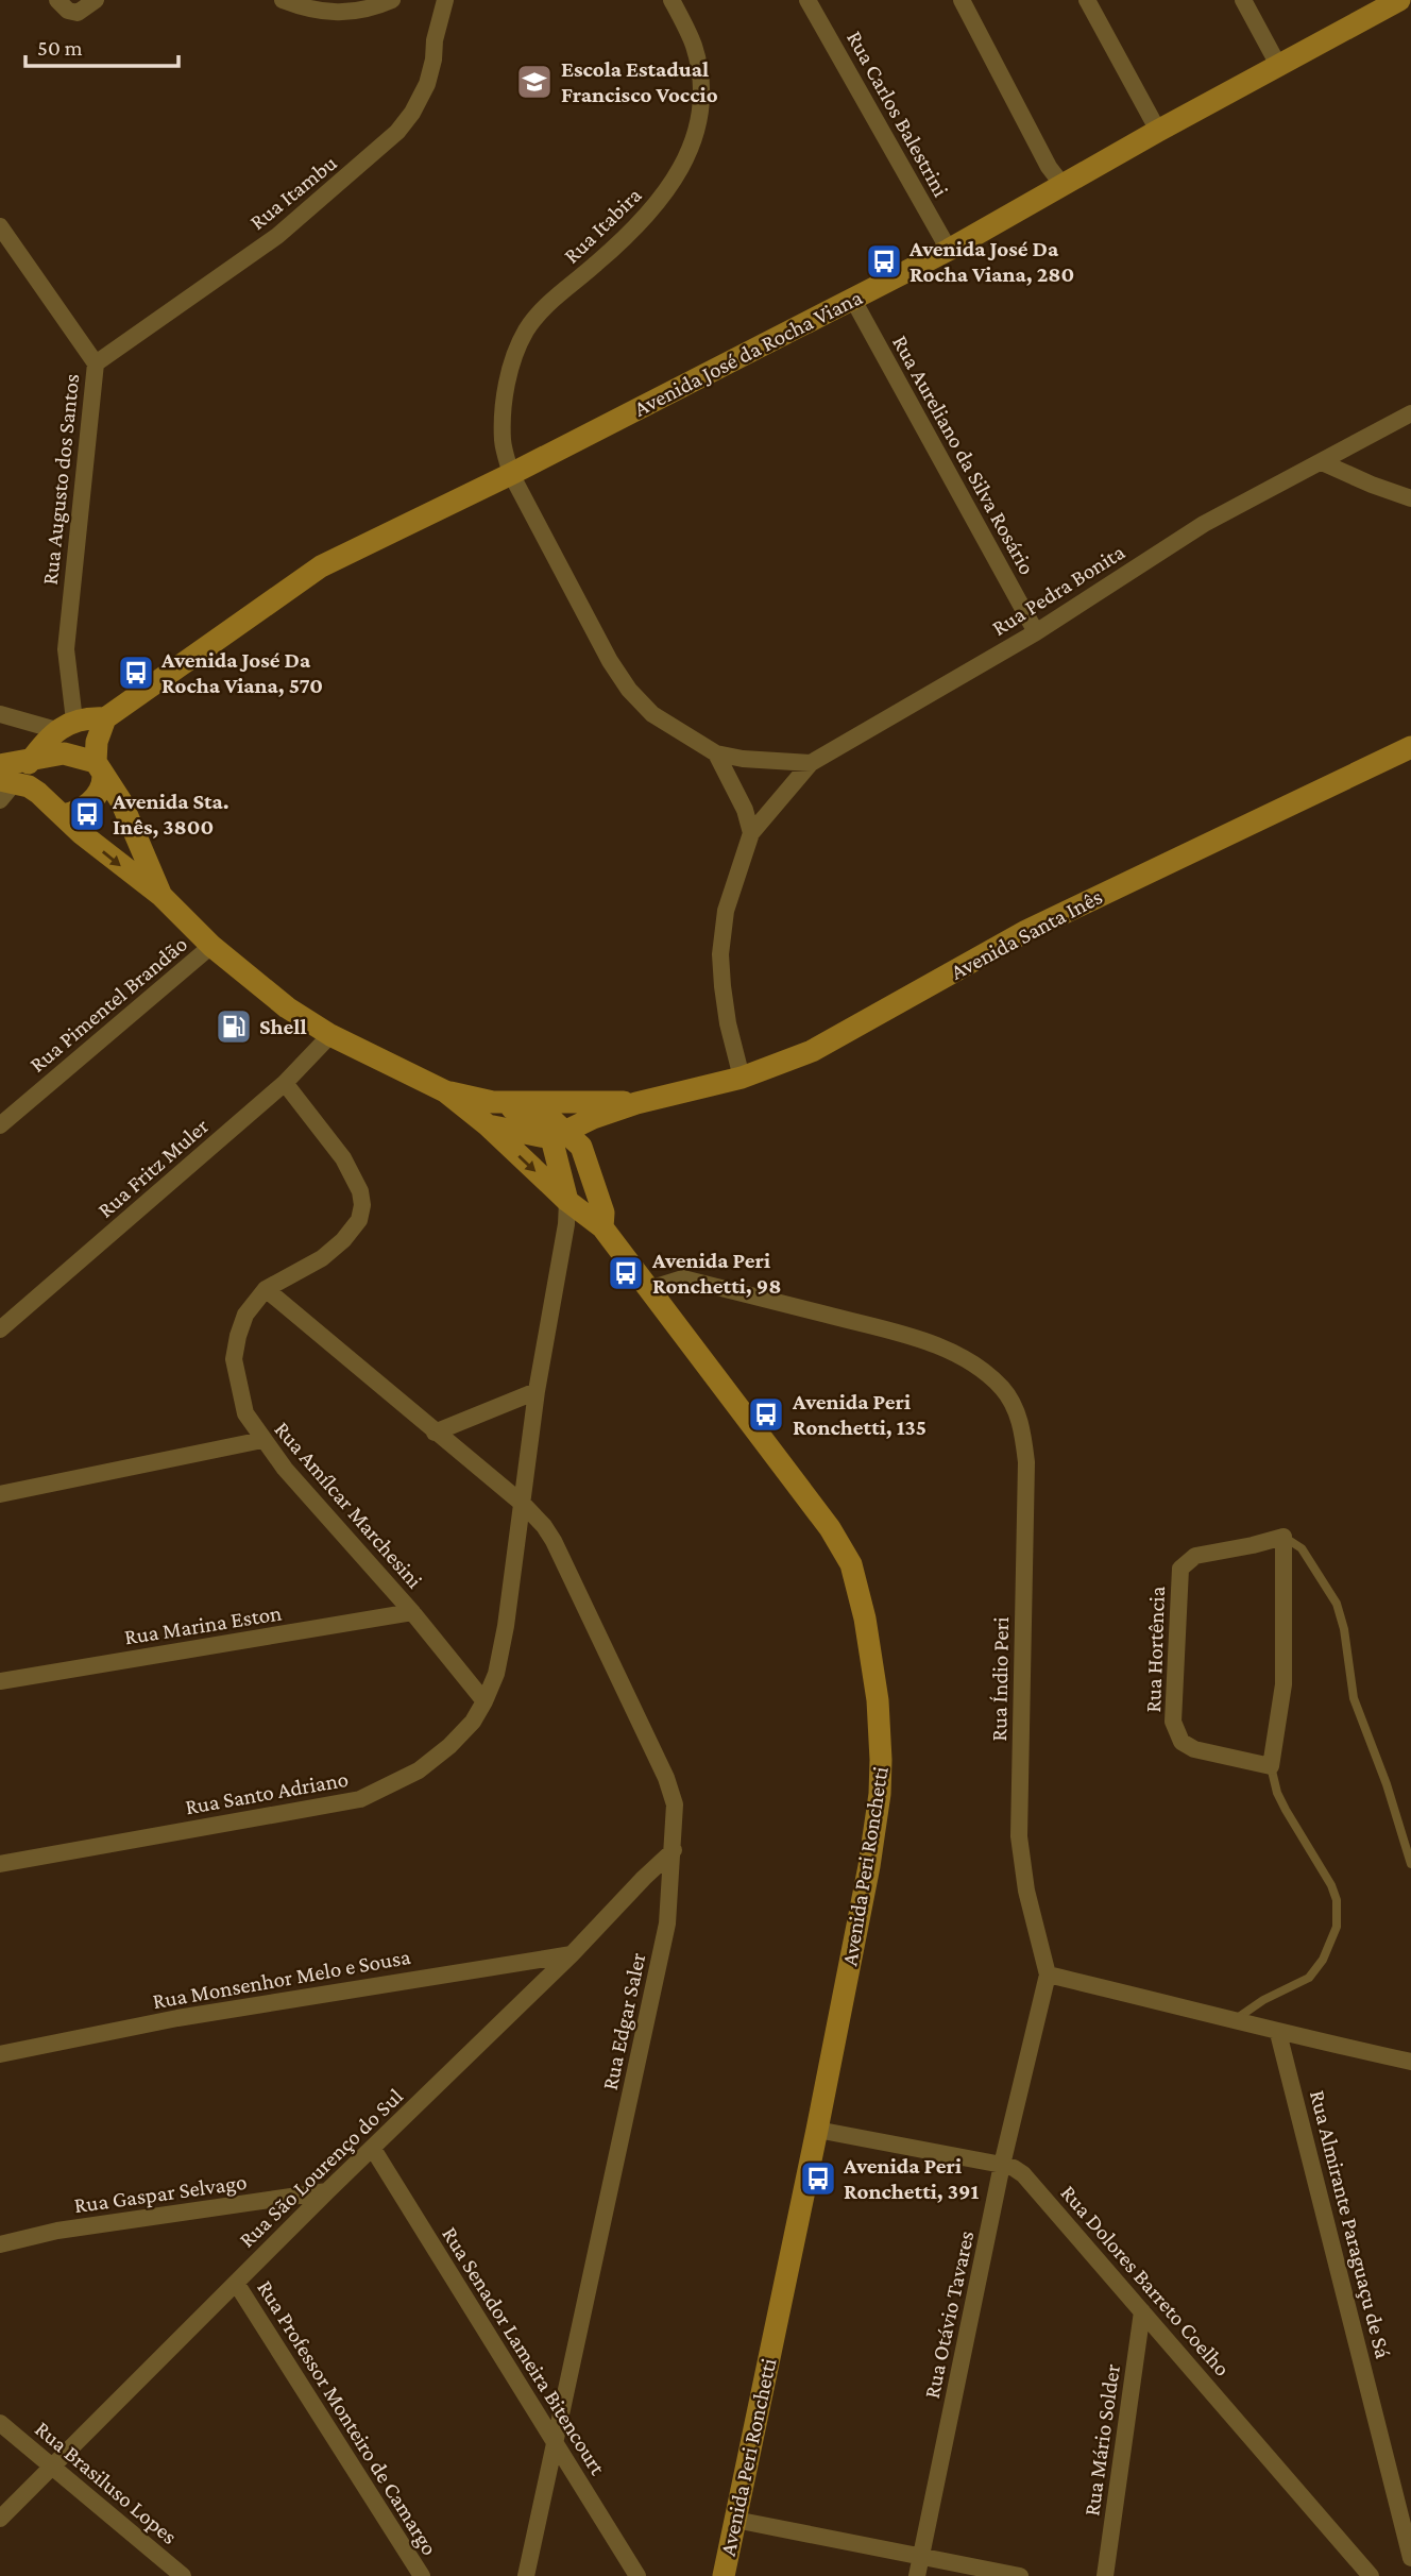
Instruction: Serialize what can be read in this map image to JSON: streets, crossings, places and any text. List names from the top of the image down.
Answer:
{
  "streets": {
    "main road": ["Avenida José da Rocha Viana", "Avenida Santa Inês", "Avenida Peri Ronchetti"],
    "street": [
      "Rua Carlos Balestrini",
      "Rua Itambu",
      "Rua Itabira",
      "Rua Aureliano da Silva Rosário",
      "Rua Augusto dos Santos",
      "Rua Pedra Bonita",
      "Rua Pimentel Brandão",
      "Rua Fritz Muler",
      "Rua Amílcar Marchesini",
      "Rua Marina Eston",
      "Rua Hortência",
      "Rua Índio Peri",
      "Rua Santo Adriano",
      "Rua Monsenhor Melo e Sousa",
      "Rua Edgar Saler",
      "Rua São Lourenço do Sul",
      "Rua Gaspar Selvago",
      "Rua Almirante Paraguaçu de Sá",
      "Rua Dolores Barreto Coelho",
      "Rua Otávio Tavares",
      "Rua Senador Lameira Bitencourt",
      "Rua Professor Monteiro de Camargo",
      "Rua Mário Solder",
      "Rua Brasiluso Lopes"
    ]
  },
  "crossings": [
    ["Rua Carlos Balestrini", "Avenida José da Rocha Viana"],
    ["Rua Itambu", "Rua Augusto dos Santos"],
    ["Rua Itabira", "Avenida José da Rocha Viana"],
    ["Avenida José da Rocha Viana", "Rua Aureliano da Silva Rosário"],
    ["Rua Aureliano da Silva Rosário", "Rua Pedra Bonita"],
    ["Avenida Santa Inês", "Rua Pimentel Brandão"],
    ["Avenida Santa Inês", "Rua Fritz Muler"],
    ["Rua Fritz Muler", "Rua Amílcar Marchesini"],
    ["Rua Amílcar Marchesini", "Rua Marina Eston"],
    ["Rua Amílcar Marchesini", "Rua Santo Adriano"],
    ["Rua Amílcar Marchesini", "Rua Edgar Saler"],
    ["Rua Índio Peri", "Avenida Peri Ronchetti"],
    ["Rua Índio Peri", "Rua Otávio Tavares"],
    ["Rua Santo Adriano", "Rua Edgar Saler"],
    ["Avenida Peri Ronchetti", "Rua Dolores Barreto Coelho"],
    ["Rua Monsenhor Melo e Sousa", "Rua São Lourenço do Sul"],
    ["Rua Edgar Saler", "Rua São Lourenço do Sul"],
    ["Rua Edgar Saler", "Rua Senador Lameira Bitencourt"],
    ["Rua São Lourenço do Sul", "Rua Gaspar Selvago"],
    ["Rua São Lourenço do Sul", "Rua Senador Lameira Bitencourt"],
    ["Rua São Lourenço do Sul", "Rua Professor Monteiro de Camargo"],
    ["Rua São Lourenço do Sul", "Rua Brasiluso Lopes"],
    ["Rua Dolores Barreto Coelho", "Rua Otávio Tavares"],
    ["Rua Dolores Barreto Coelho", "Rua Mário Solder"]
  ],
  "places": {
    "school or university": ["Escola Estadual Francisco Voccio"],
    "bus stop": [
      "Avenida José Da Rocha Viana, 280",
      "Avenida José Da Rocha Viana, 570",
      "Avenida Sta. Inês, 3800",
      "Avenida Peri Ronchetti, 98",
      "Avenida Peri Ronchetti, 135",
      "Avenida Peri Ronchetti, 391"
    ],
    "fuel station": ["Shell"]
  },
  "scale_bar": "50 m"
}
